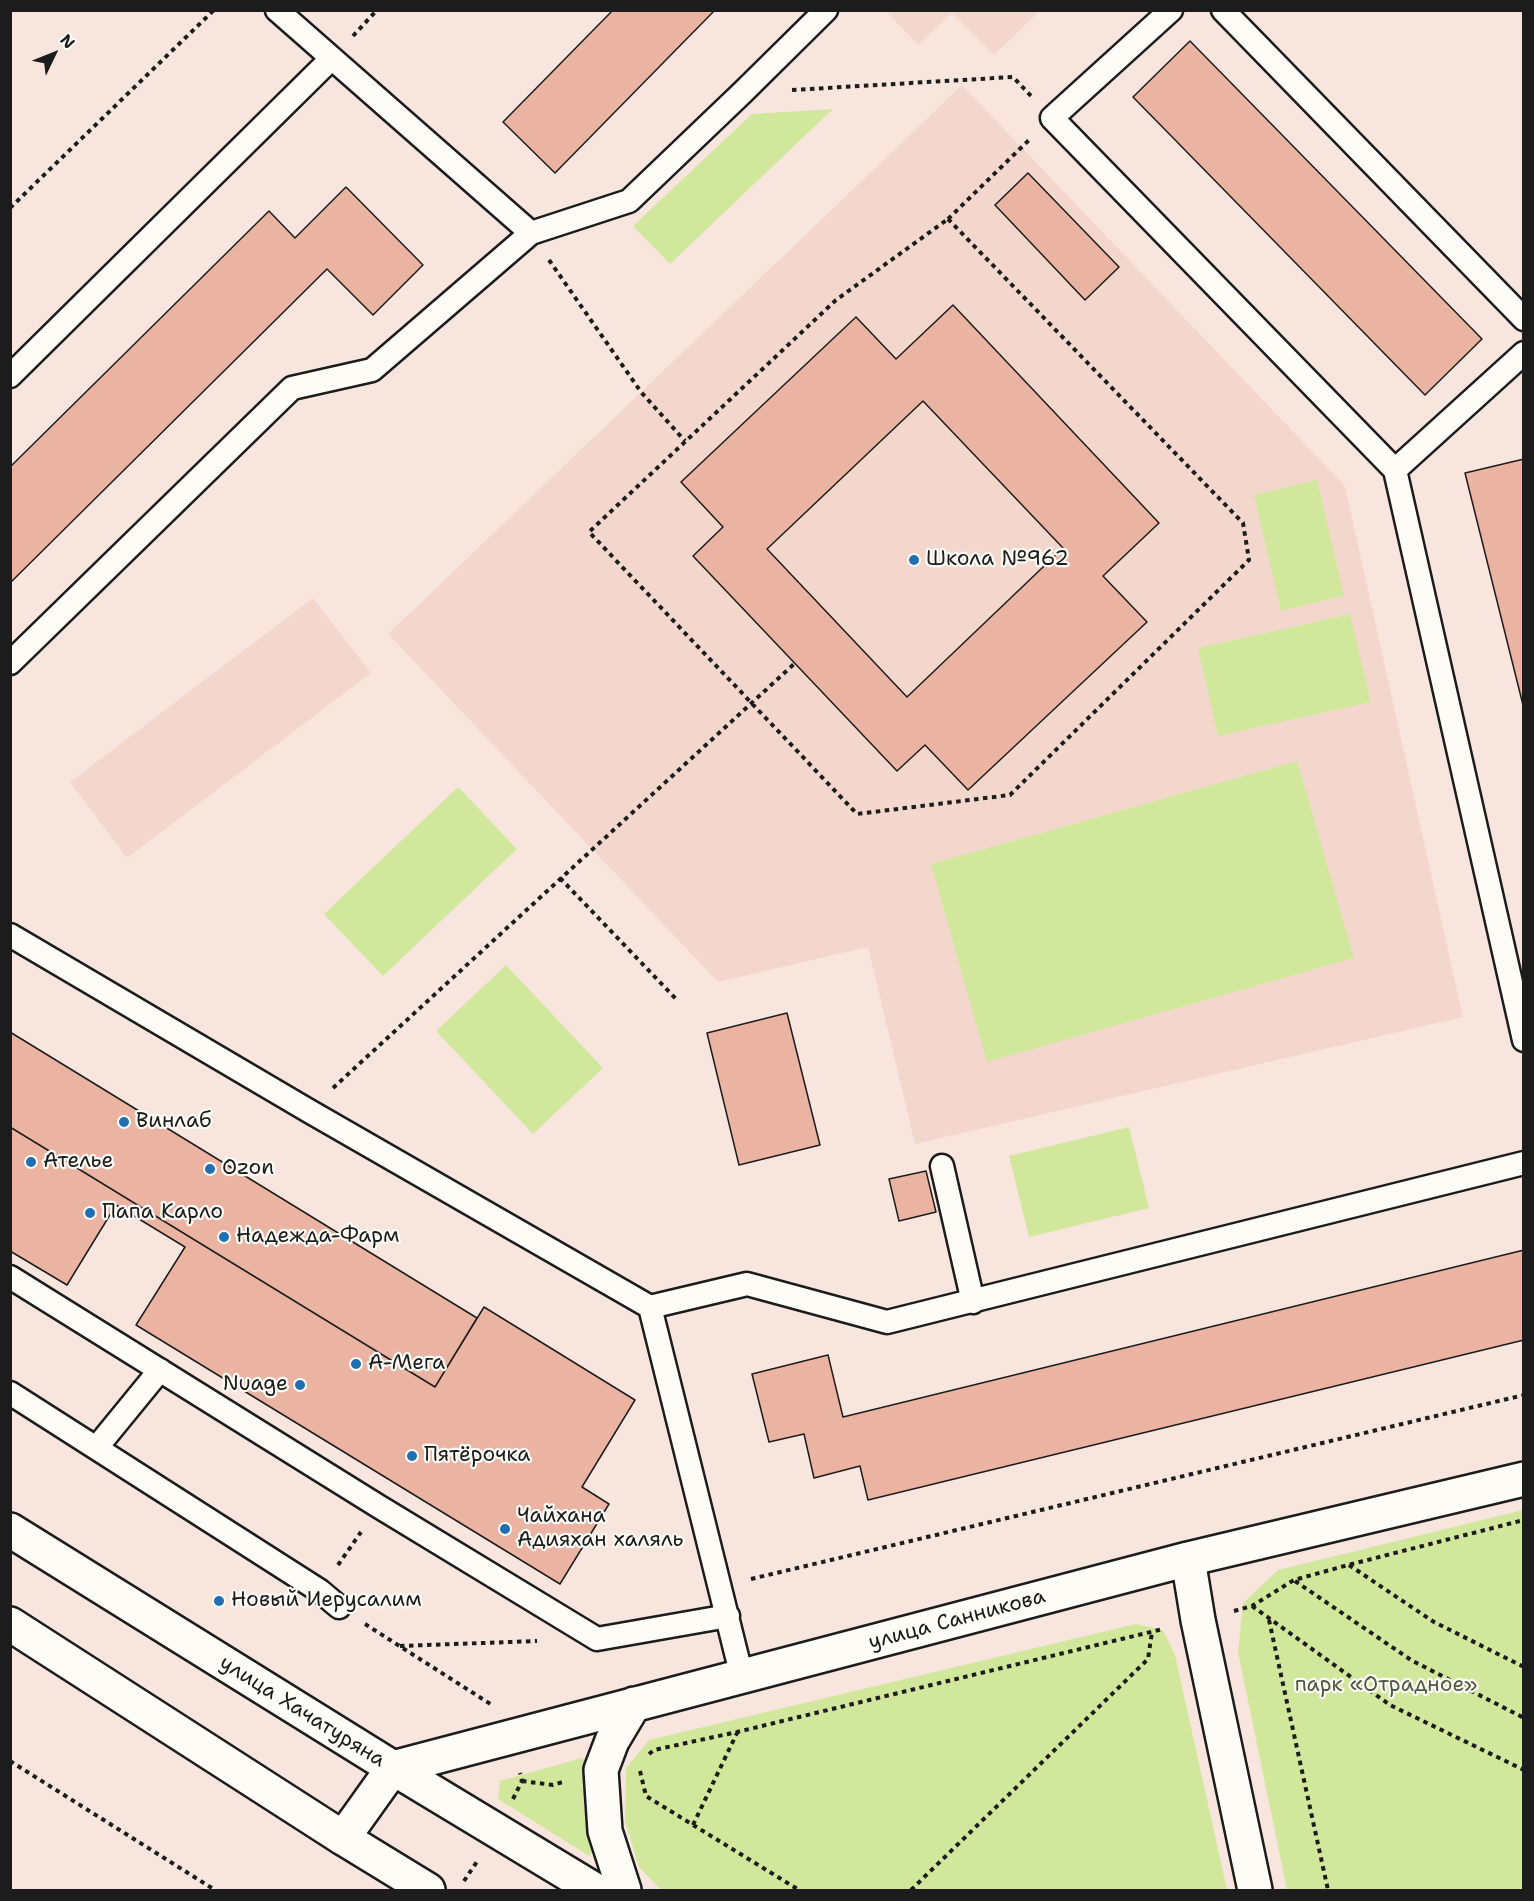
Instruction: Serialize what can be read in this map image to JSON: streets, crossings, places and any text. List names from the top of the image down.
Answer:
{
  "streets": {
    "street": ["улица Санникова", "улица Хачатуряна"]
  },
  "crossings": [
    ["улица Санникова", "улица Хачатуряна"]
  ],
  "parks": ["парк «Отрадное»"],
  "places": [
    "Школа №962",
    "Винлаб",
    "Ателье",
    "Ozon",
    "Папа Карло",
    "Надежда-Фарм",
    "А-Мега",
    "Nuage",
    "Пятёрочка",
    "Чайхана Адияхан халяль",
    "Новый Иерусалим"
  ],
  "north": "top right"
}
